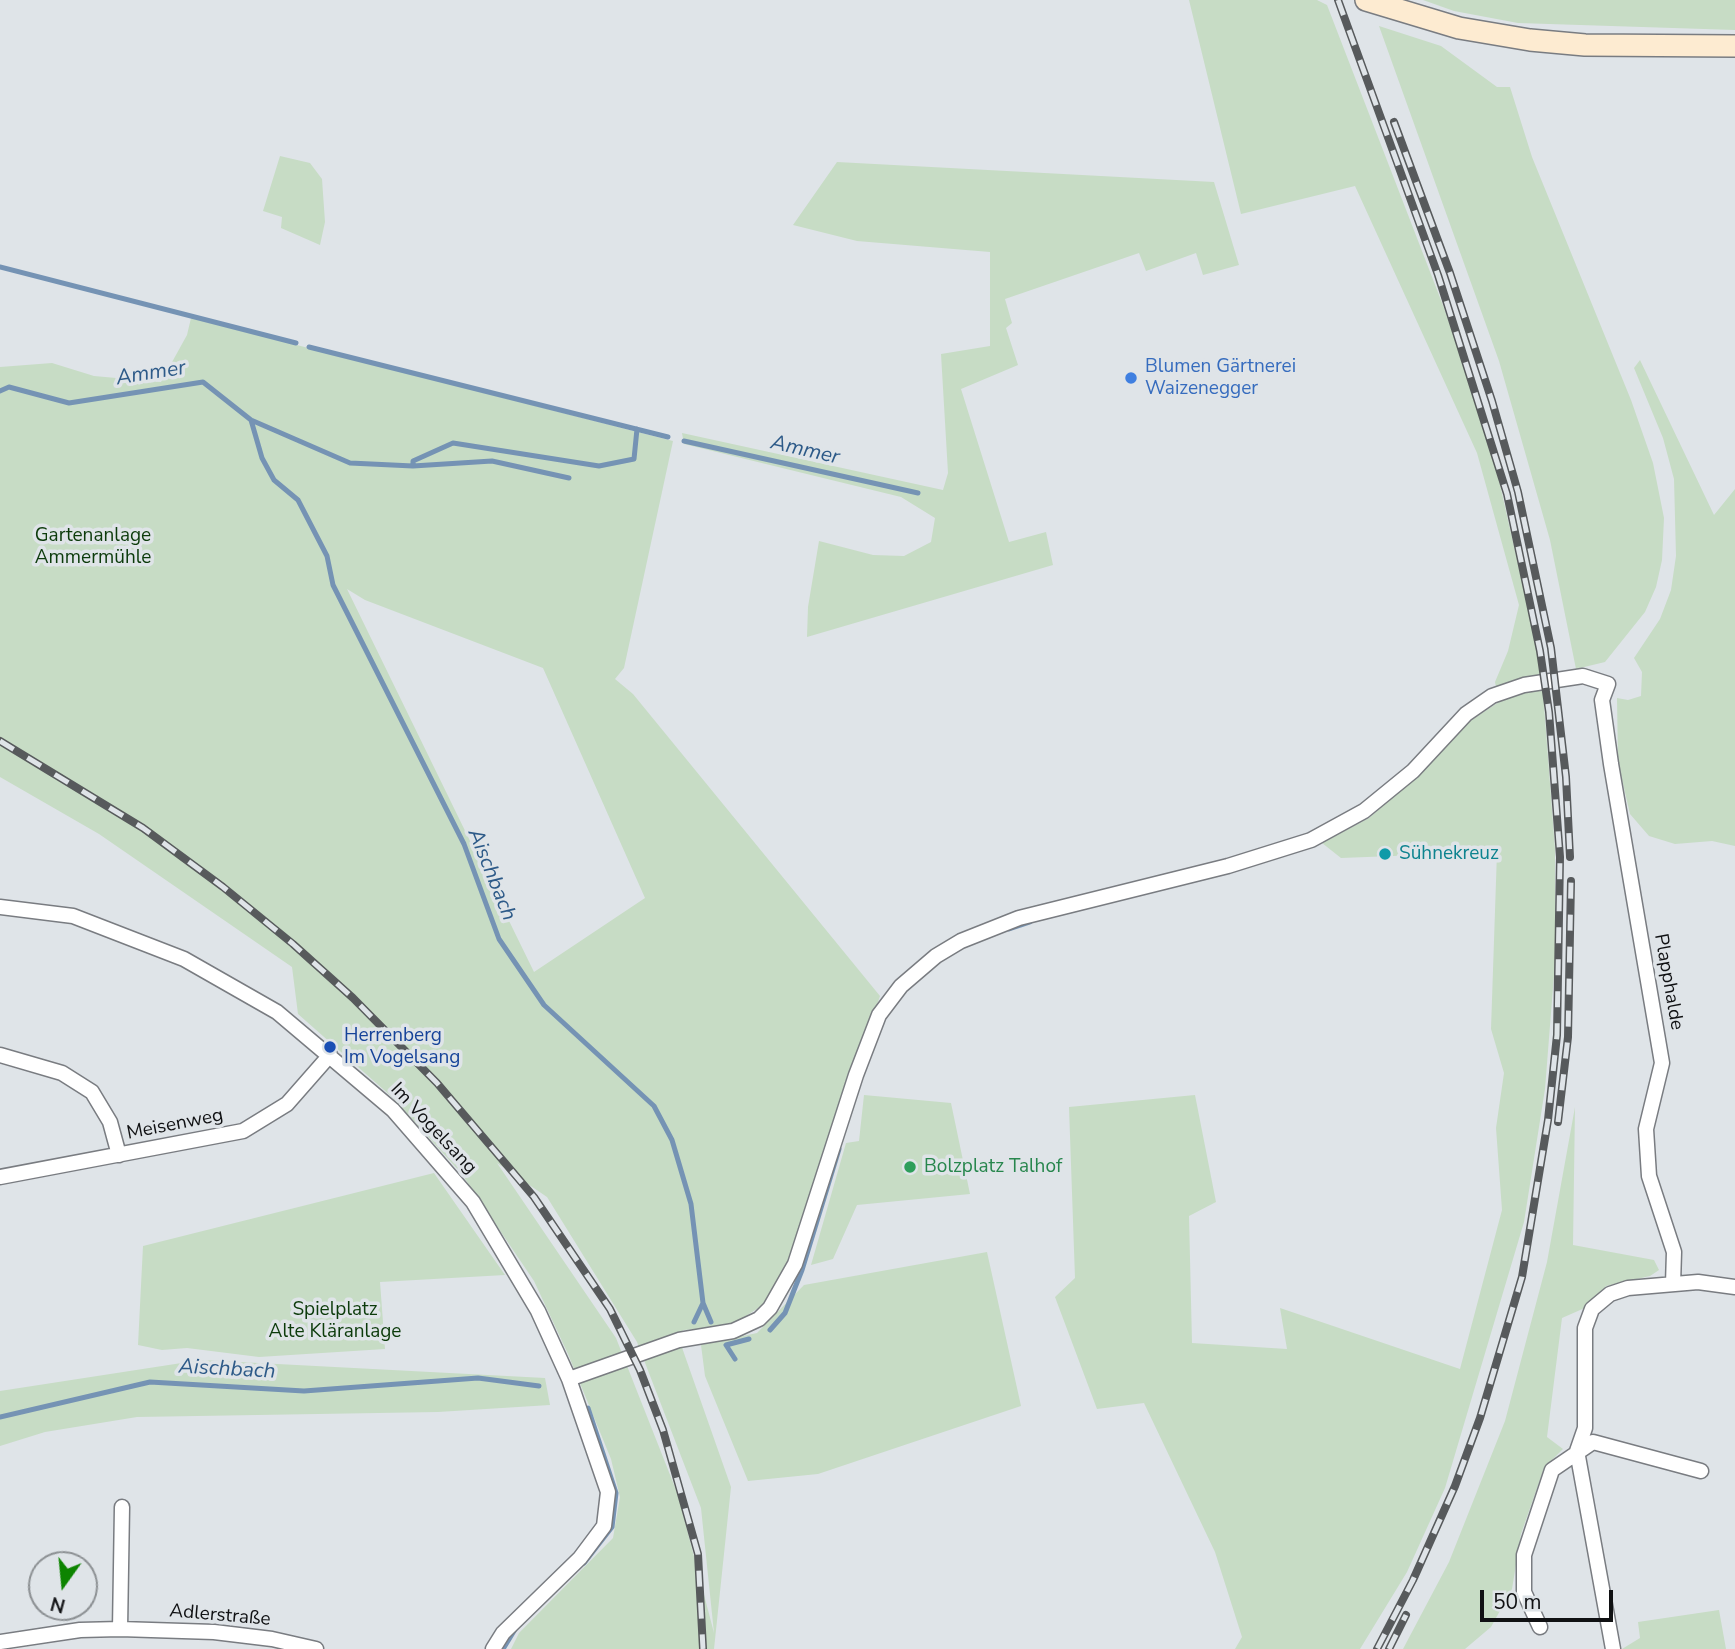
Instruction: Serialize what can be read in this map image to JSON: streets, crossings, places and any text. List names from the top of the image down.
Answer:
{
  "streets": {
    "street": [
      "Plapphalde",
      "Meisenweg",
      "Im Vogelsang",
      "Adlerstraße"
    ]
  },
  "crossings": [
    ["Plapphalde", "Im Vogelsang"],
    ["Meisenweg", "Im Vogelsang"]
  ],
  "water": ["Ammer", "Aischbach"],
  "parks": ["Gartenanlage Ammermühle", "Spielplatz Alte Kläranlage"],
  "places": [
    "Blumen Gärtnerei Waizenegger",
    "Sühnekreuz",
    "Herrenberg Im Vogelsang",
    "Bolzplatz Talhof"
  ],
  "scale_bar": "50 m",
  "north": "bottom"
}
